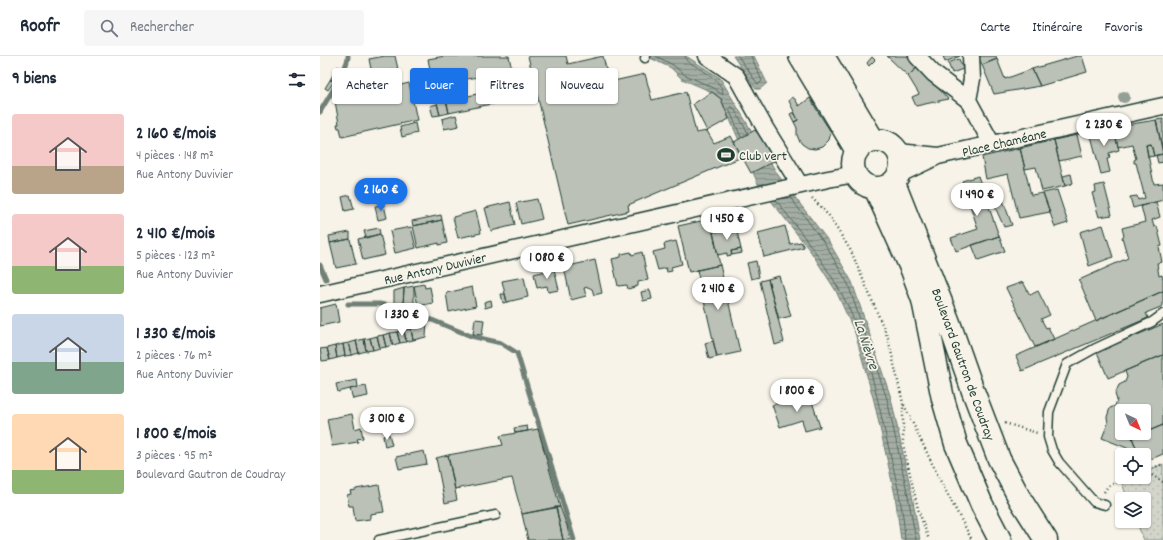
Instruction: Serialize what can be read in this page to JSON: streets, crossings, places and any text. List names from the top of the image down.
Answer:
{
  "streets": {
    "main road": ["Boulevard Gautron de Coudray"],
    "street": ["Place Chaméane", "Rue Antony Duvivier"]
  },
  "crossings": [
    ["Place Chaméane", "Rue Antony Duvivier"],
    ["Place Chaméane", "Boulevard Gautron de Coudray"],
    ["Rue Antony Duvivier", "Boulevard Gautron de Coudray"]
  ],
  "water": ["La Nièvre"],
  "places": {
    "sports": ["Club vert"]
  },
  "north": "bottom right",
  "page": {
    "header": "Roofr",
    "search": "Rechercher",
    "nav": ["Carte", "Itinéraire", "Favoris"],
    "heading": "9 biens",
    "chip": [
      "Acheter",
      "Louer",
      "Filtres",
      "Nouveau"
    ],
    "list": [
      {
        "name": "2 160 €/mois",
        "note": "4 pièces · 148 m² · Rue Antony Duvivier"
      },
      {
        "name": "2 410 €/mois",
        "note": "5 pièces · 123 m² · Rue Antony Duvivier"
      },
      {
        "name": "1 330 €/mois",
        "note": "2 pièces · 76 m² · Rue Antony Duvivier"
      },
      {
        "name": "1 800 €/mois",
        "note": "3 pièces · 95 m² · Boulevard Gautron de Coudray"
      }
    ],
    "price": [
      "2 230 €",
      "2 160 €",
      "1 490 €",
      "1 450 €",
      "1 080 €",
      "2 410 €",
      "1 330 €",
      "1 800 €",
      "3 010 €"
    ]
  }
}
